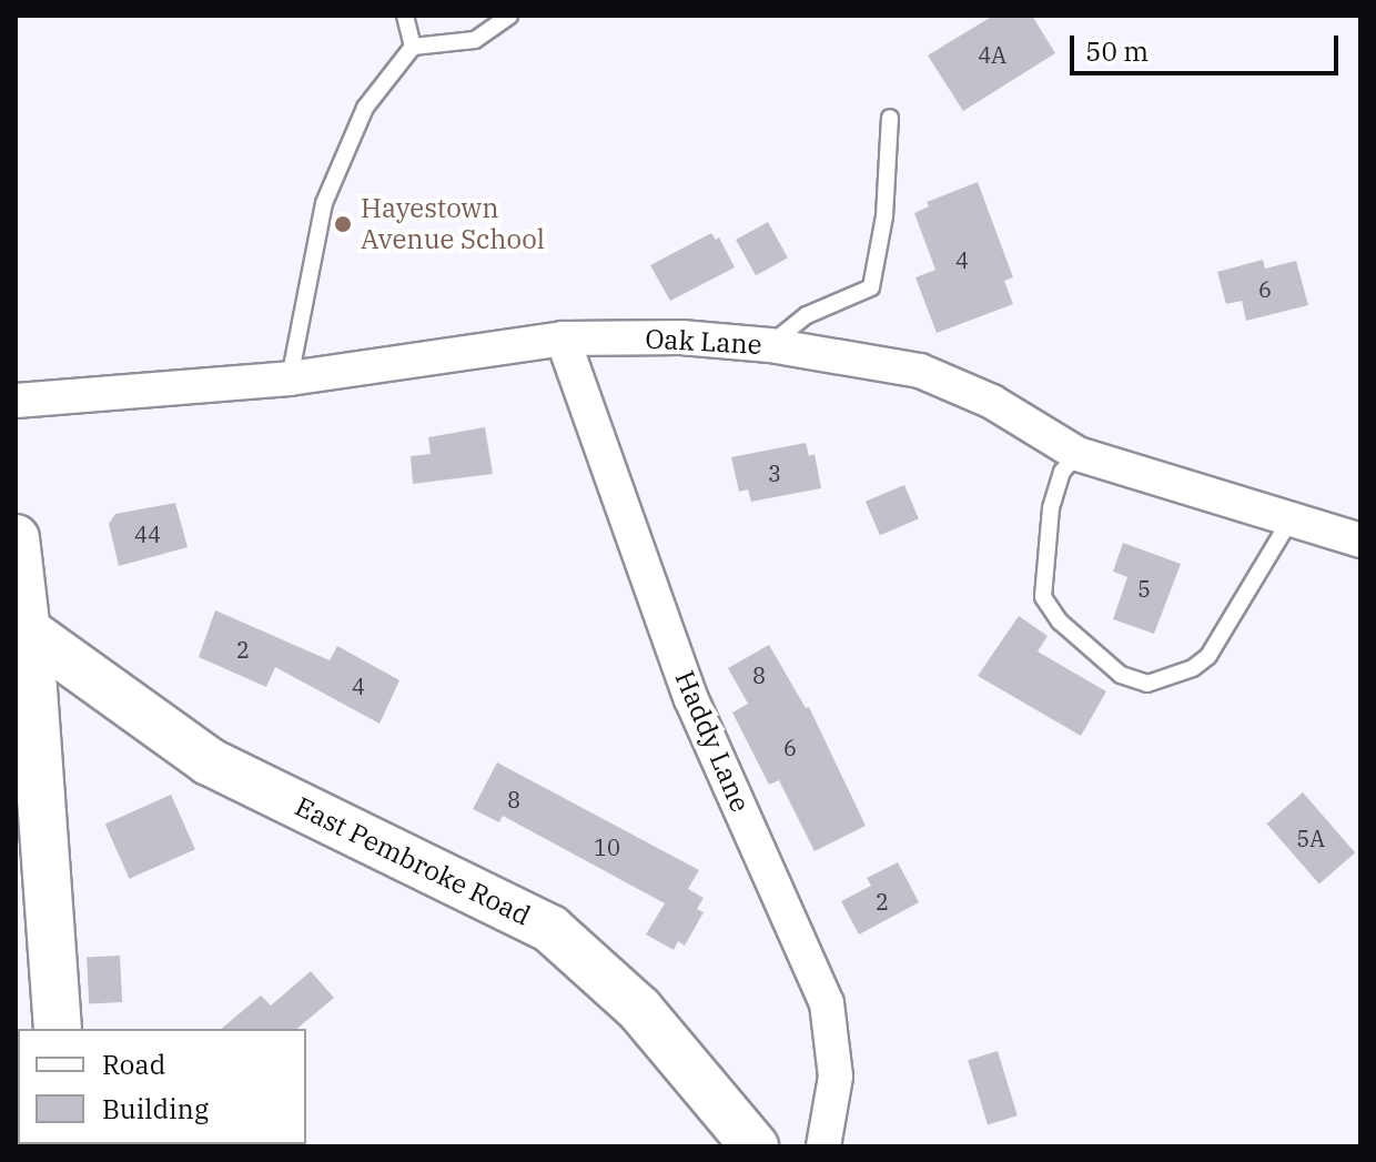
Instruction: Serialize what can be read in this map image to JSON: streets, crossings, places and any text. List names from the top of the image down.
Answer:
{
  "streets": {
    "street": ["Oak Lane", "Haddy Lane", "East Pembroke Road"]
  },
  "crossings": [
    ["Oak Lane", "Haddy Lane"]
  ],
  "places": ["Hayestown Avenue School"],
  "house_numbers": [
    "4A",
    "4",
    "6",
    "3",
    "44",
    "5",
    "2",
    "8",
    "4",
    "6",
    "8",
    "5A",
    "10",
    "2"
  ],
  "legend": ["Road", "Building"],
  "scale_bar": "50 m"
}
